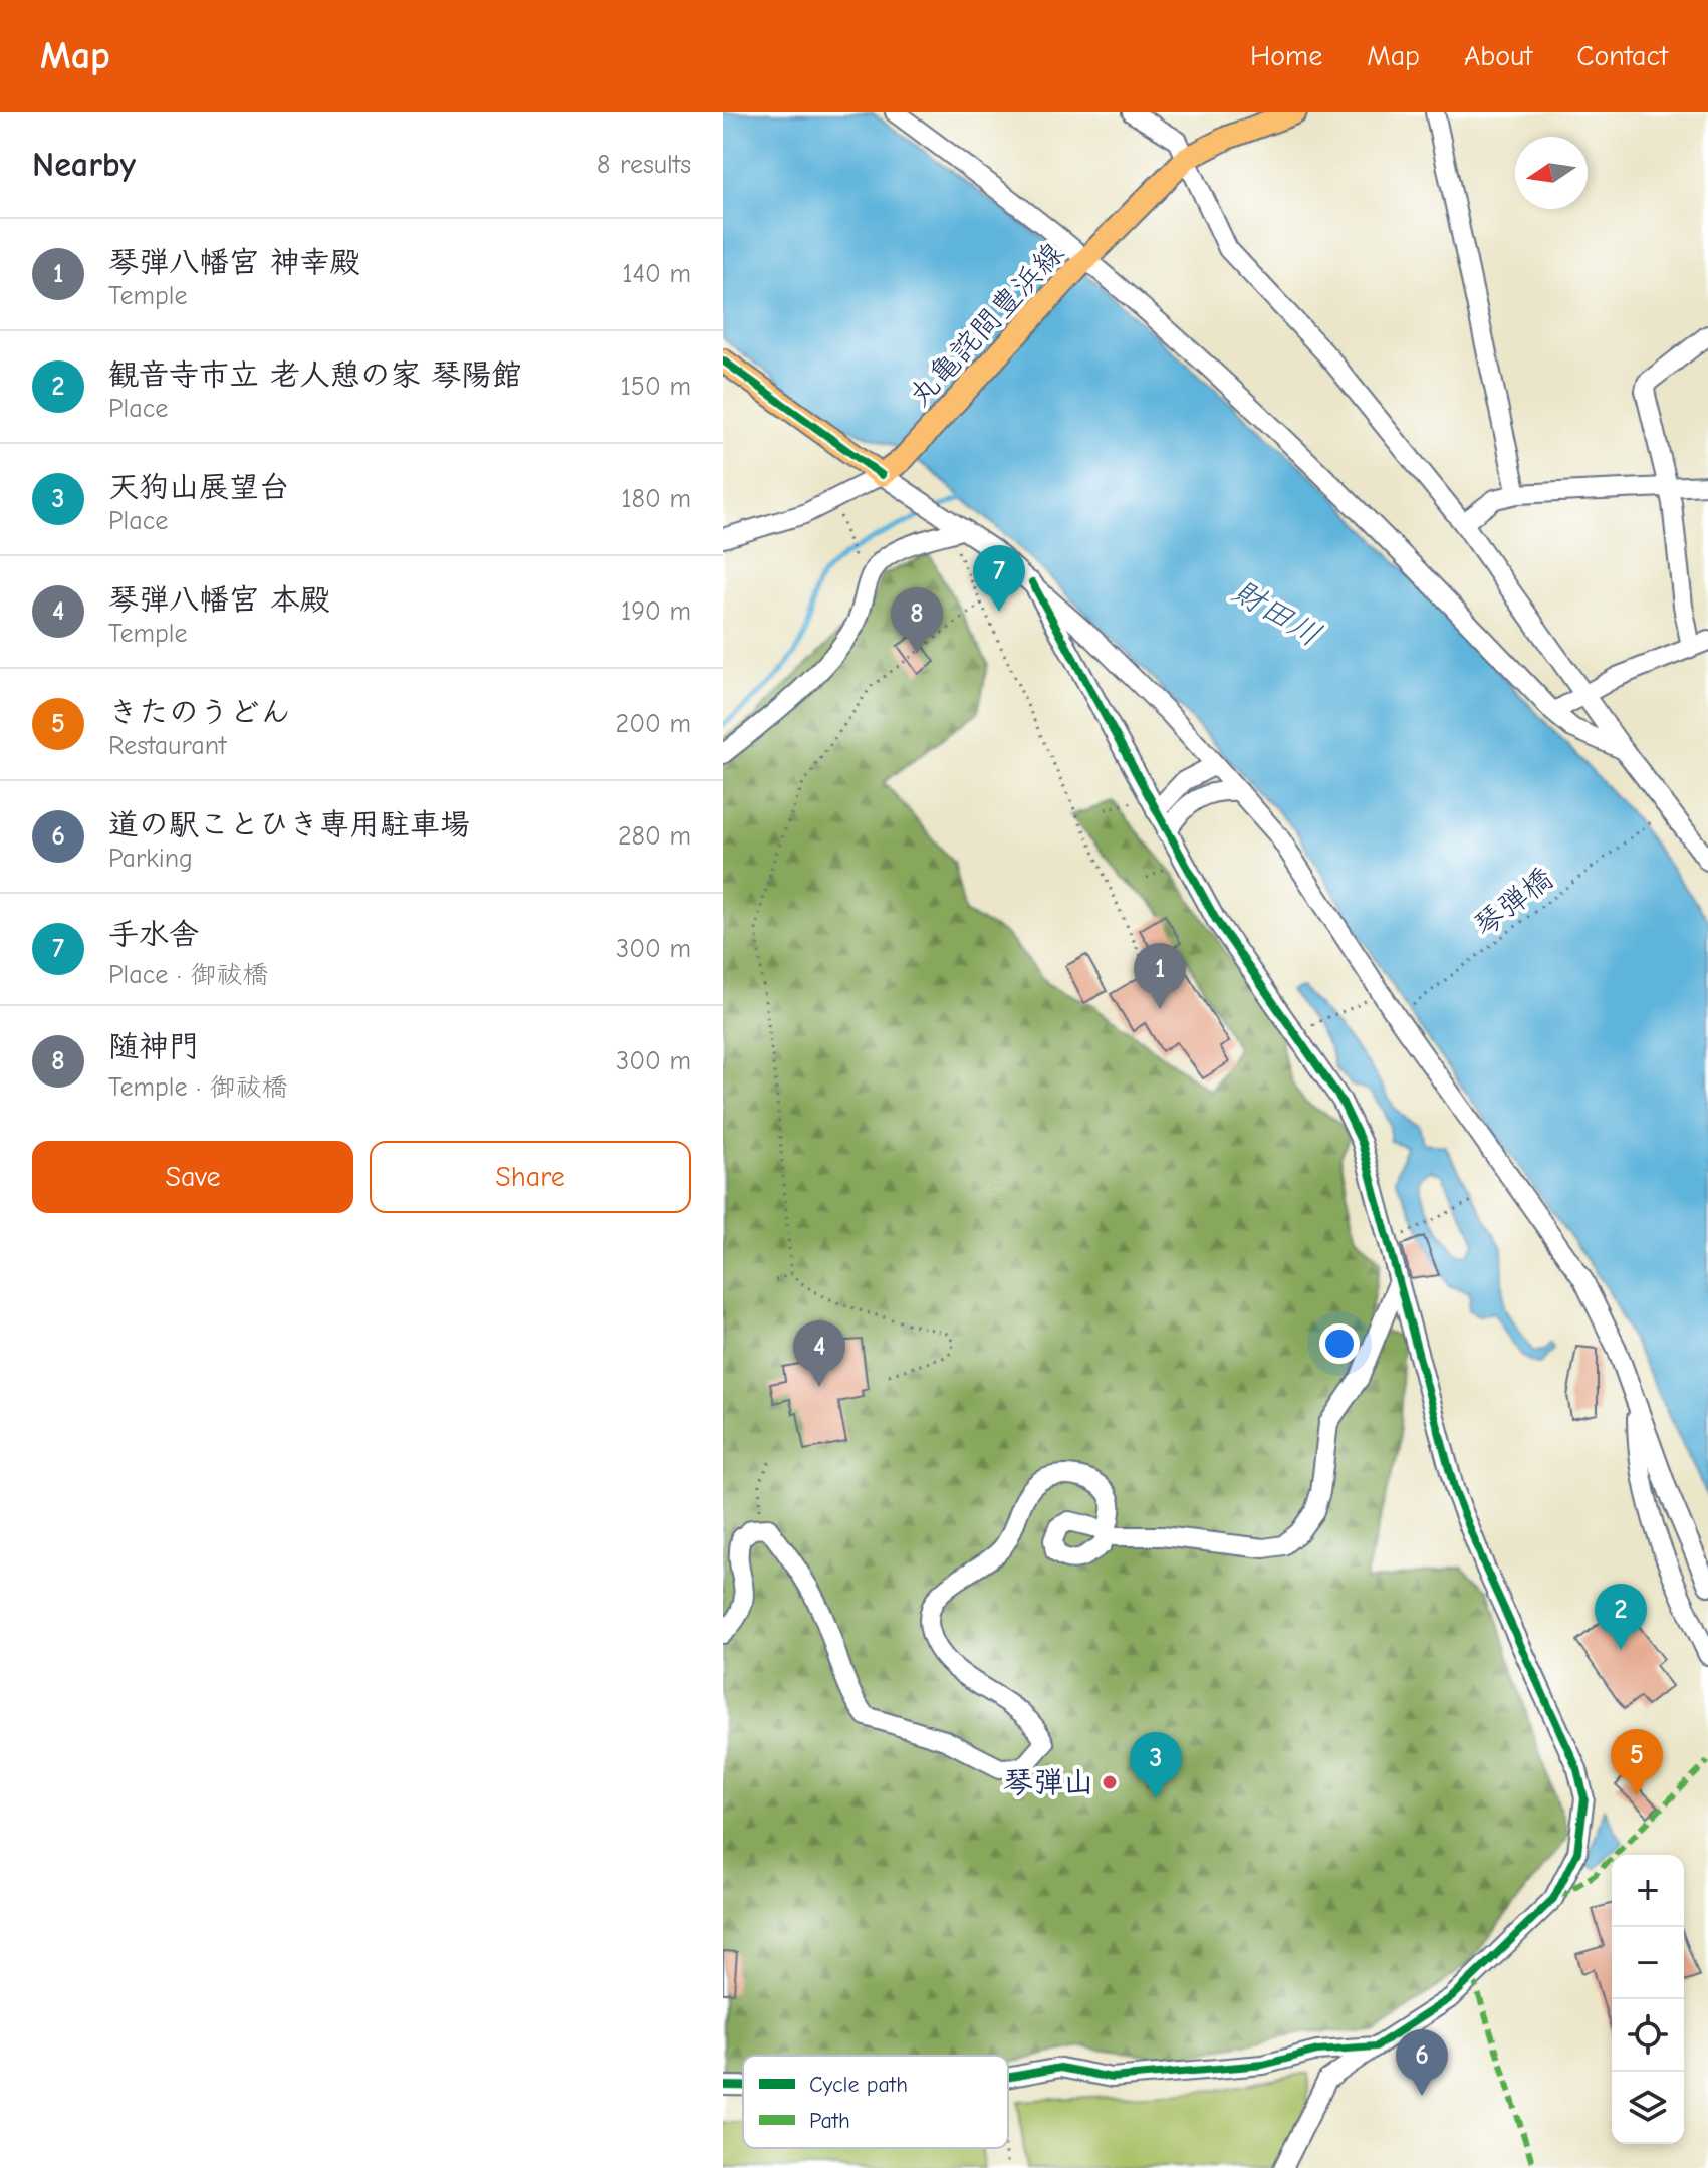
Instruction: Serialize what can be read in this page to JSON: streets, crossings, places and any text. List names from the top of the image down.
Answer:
{
  "streets": {
    "main road": ["丸亀詫間豊浜線"],
    "path": ["琴弾橋"]
  },
  "water": ["財田川"],
  "places": ["琴弾山"],
  "legend": ["Cycle path", "Path"],
  "north": "left",
  "page": {
    "header": "Map",
    "nav": [
      "Home",
      "Map",
      "About",
      "Contact"
    ],
    "heading": ["Nearby", "8 results"],
    "list": [
      {
        "mark": "1",
        "name": "琴弾八幡宮 神幸殿",
        "note": "Temple",
        "value": "140 m"
      },
      {
        "mark": "2",
        "name": "観音寺市立 老人憩の家 琴陽館",
        "note": "Place",
        "value": "150 m"
      },
      {
        "mark": "3",
        "name": "天狗山展望台",
        "note": "Place",
        "value": "180 m"
      },
      {
        "mark": "4",
        "name": "琴弾八幡宮 本殿",
        "note": "Temple",
        "value": "190 m"
      },
      {
        "mark": "5",
        "name": "きたのうどん",
        "note": "Restaurant",
        "value": "200 m"
      },
      {
        "mark": "6",
        "name": "道の駅ことひき専用駐車場",
        "note": "Parking",
        "value": "280 m"
      },
      {
        "mark": "7",
        "name": "手水舎",
        "note": "Place · 御祓橋",
        "value": "300 m"
      },
      {
        "mark": "8",
        "name": "随神門",
        "note": "Temple · 御祓橋",
        "value": "300 m"
      }
    ],
    "pins": [
      "7",
      "8",
      "1",
      "4",
      "2",
      "5",
      "3",
      "6"
    ],
    "buttons": ["Save", "Share"],
    "map_buttons": ["+", "−"]
  }
}
